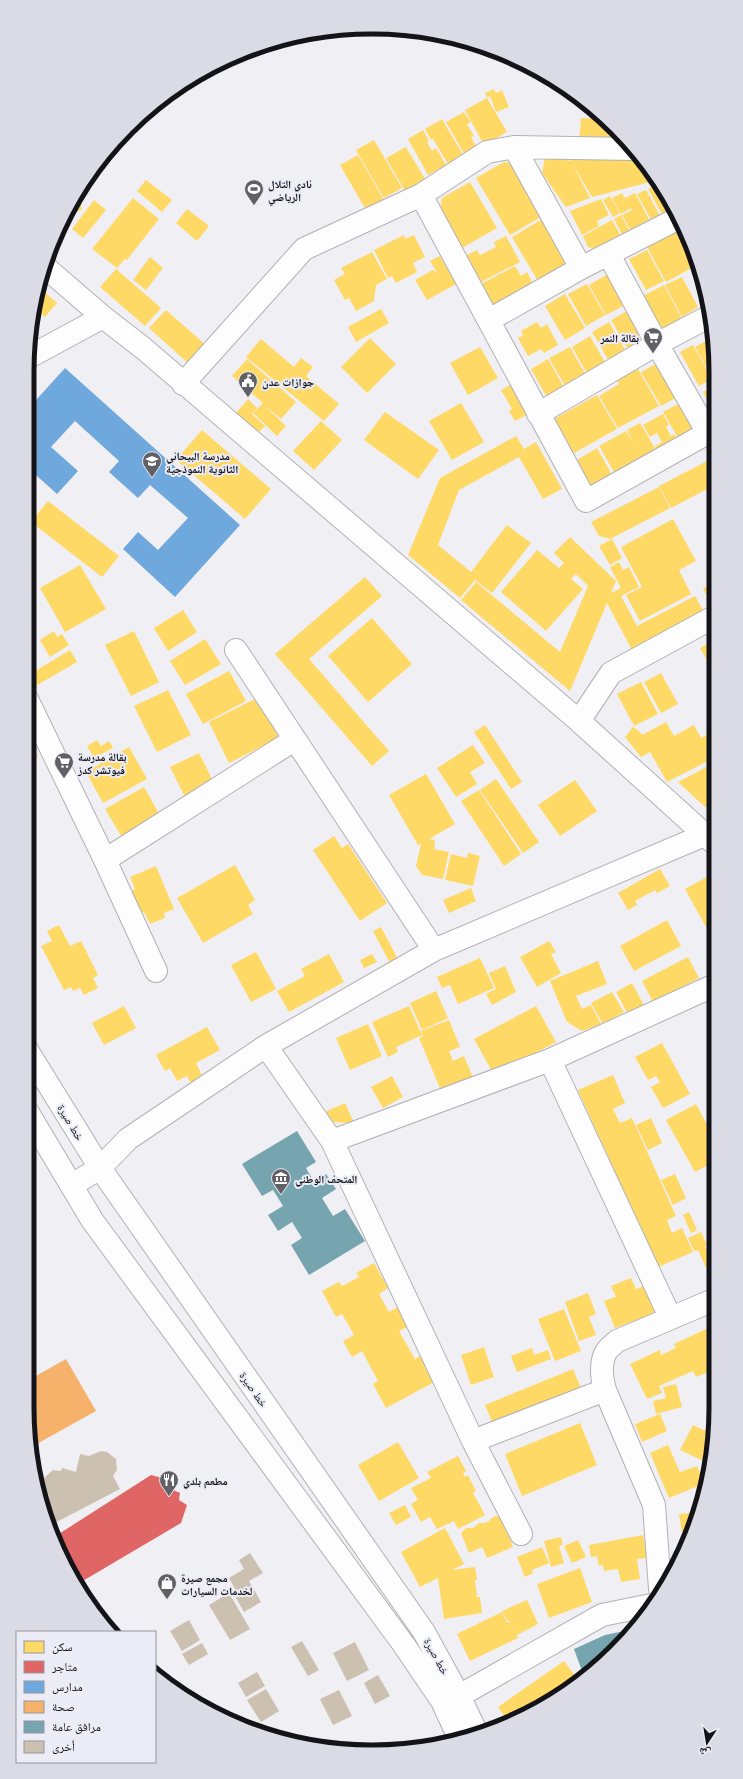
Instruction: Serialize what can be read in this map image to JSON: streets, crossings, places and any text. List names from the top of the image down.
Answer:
{
  "streets": {
    "street": ["خط صيرة"]
  },
  "places": {
    "sports": ["نادي التلال الرياضي"],
    "supermarket": ["بقالة النمر", "بقالة مدرسة فيوتشر كدز"],
    "public building": ["جوازات عدن"],
    "school or university": ["مدرسة البيحاني الثانوية النموذجية"],
    "museum": ["المتحف الوطني"],
    "restaurant": ["مطعم بلدي"],
    "shop": ["مجمع صيرة لخدمات السيارات"]
  },
  "legend": [
    "سكن",
    "متاجر",
    "مدارس",
    "صحة",
    "مرافق عامة",
    "أخرى"
  ],
  "north": "bottom"
}
